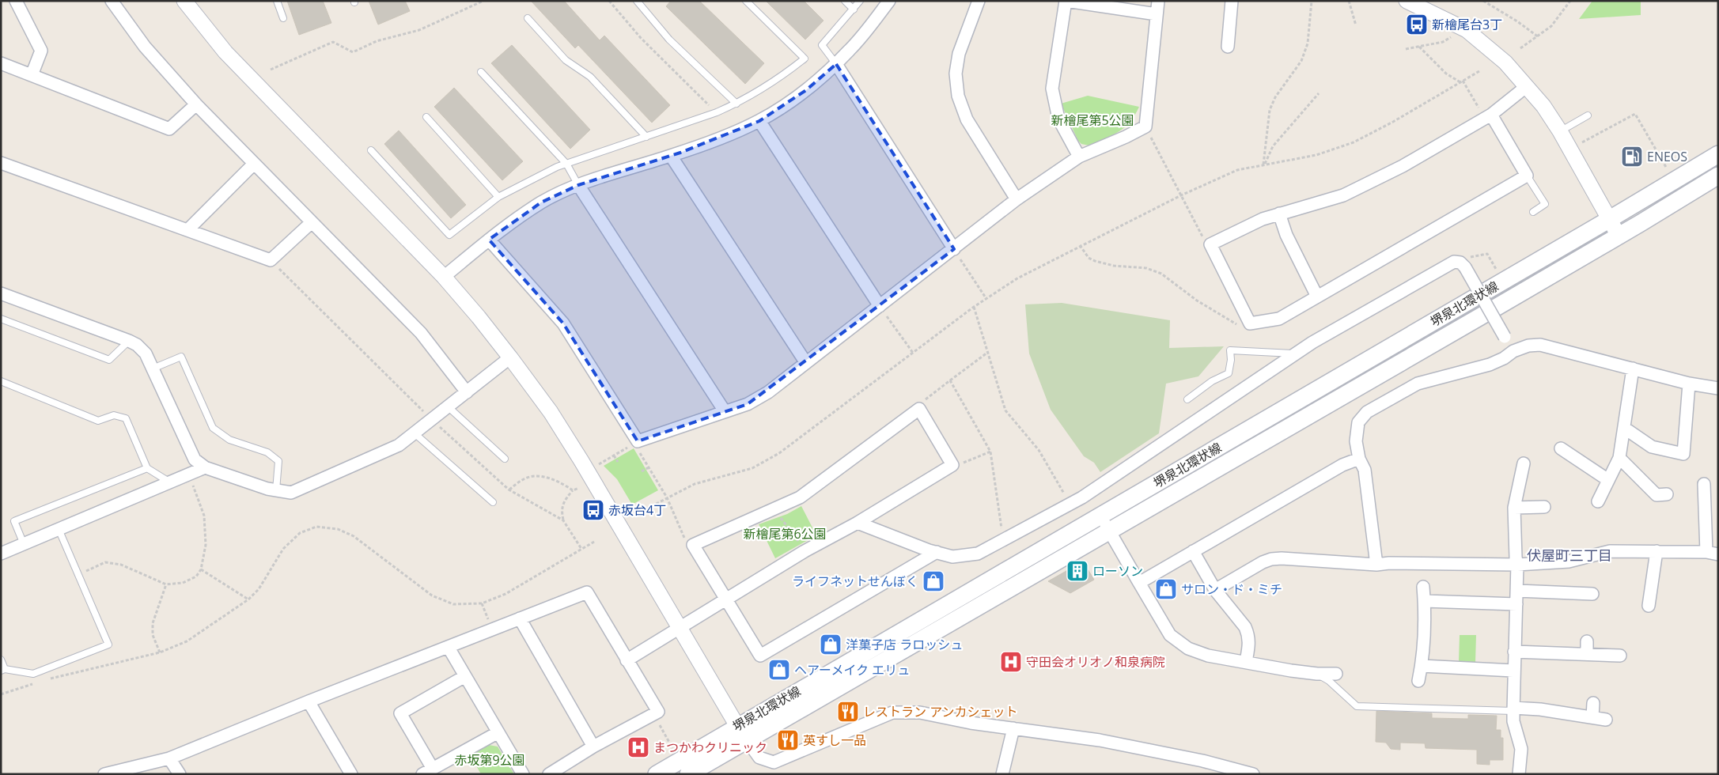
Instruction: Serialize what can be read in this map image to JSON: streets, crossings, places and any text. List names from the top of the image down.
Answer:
{
  "streets": {
    "main road": ["堺泉北環状線"]
  },
  "districts": ["伏屋町三丁目"],
  "parks": ["新檜尾第5公園", "新檜尾第6公園", "赤坂第9公園"],
  "places": {
    "bus stop": ["新檜尾台3丁", "赤坂台4丁"],
    "fuel station": ["ENEOS"],
    "building": ["ローソン"],
    "shop": [
      "ライフネットせんぼく",
      "サロン・ド・ミチ",
      "洋菓子店 ラロッシュ",
      "ヘアーメイク エリュ"
    ],
    "hospital": ["守田会オリオノ和泉病院", "まつかわクリニック"],
    "restaurant": ["レストラン アンカシェット", "英すし一品"]
  }
}
